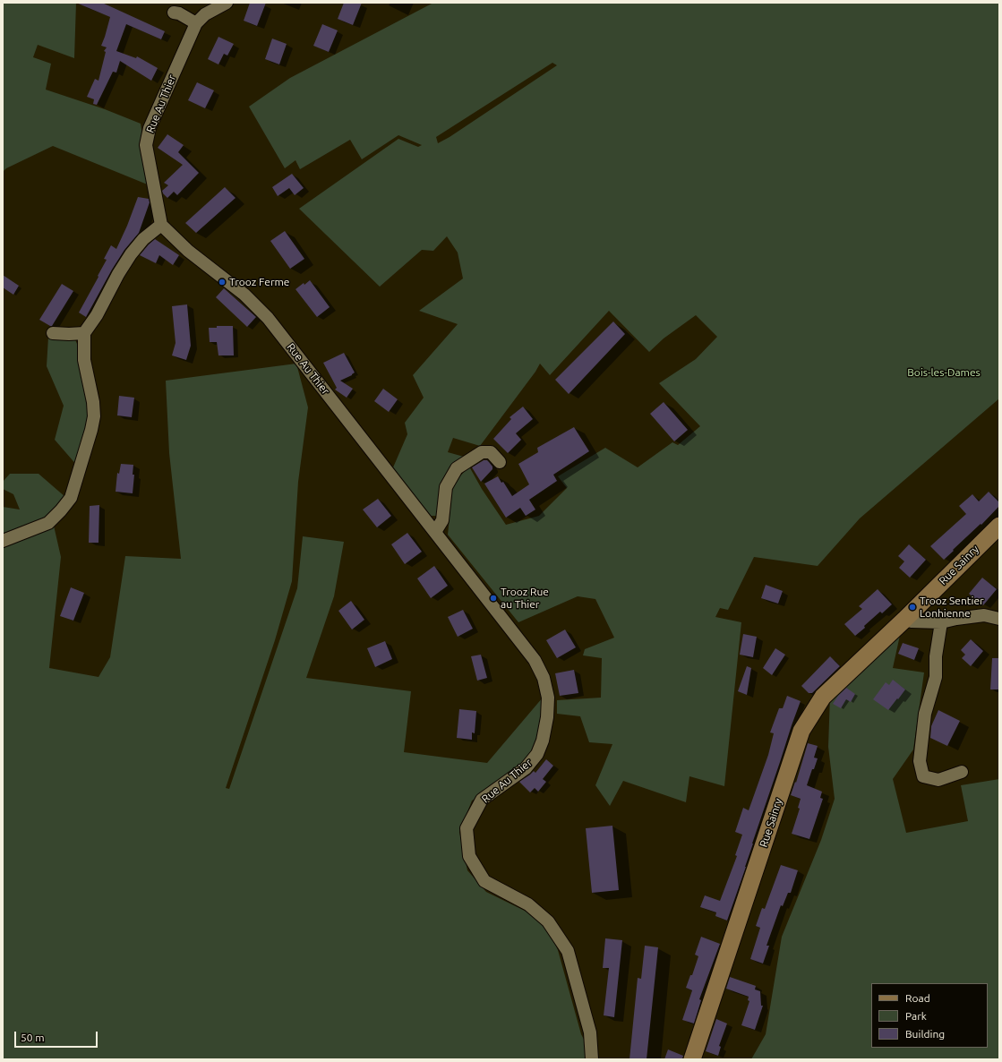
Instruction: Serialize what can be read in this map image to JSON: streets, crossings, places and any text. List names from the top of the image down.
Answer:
{
  "streets": {
    "street": ["Rue Au Thier", "Rue Sainry"]
  },
  "parks": ["Bois-les-Dames"],
  "places": ["Trooz Ferme", "Trooz Rue au Thier", "Trooz Sentier Lonhienne"],
  "legend": ["Road", "Park", "Building"],
  "scale_bar": "50 m"
}
